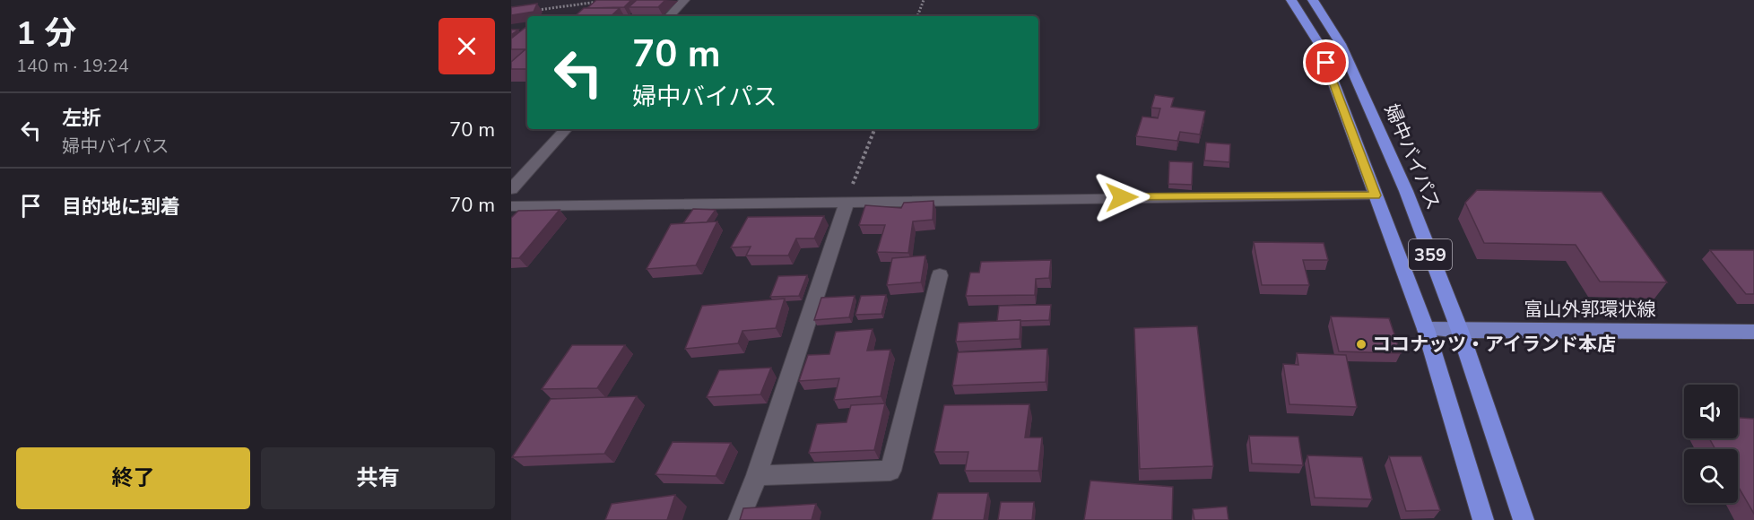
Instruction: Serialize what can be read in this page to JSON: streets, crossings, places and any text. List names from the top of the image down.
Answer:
{
  "streets": {
    "highway": ["婦中バイパス", "359"],
    "main road": ["富山外郭環状線"]
  },
  "crossings": [
    ["婦中バイパス", "富山外郭環状線"],
    ["359", "富山外郭環状線"]
  ],
  "places": ["ココナッツ・アイランド本店"],
  "page": {
    "heading": ["1 分", "140 m · 19:24"],
    "turn": ["70 m", "婦中バイパス"],
    "list": [
      {
        "name": "左折",
        "note": "婦中バイパス",
        "value": "70 m"
      },
      {
        "name": "目的地に到着",
        "value": "70 m"
      }
    ],
    "buttons": ["終了", "共有"]
  }
}
